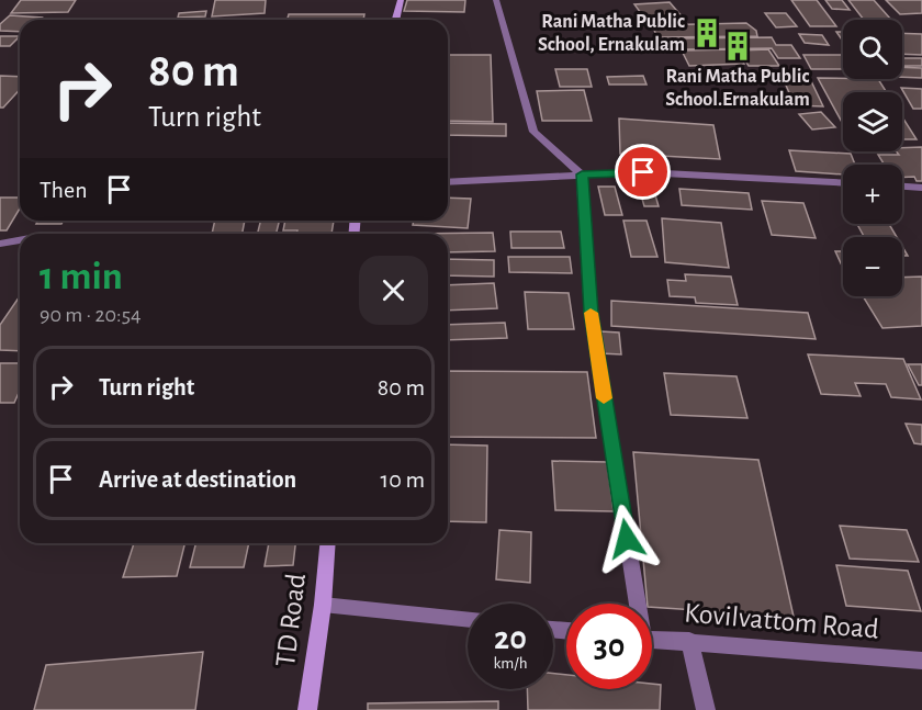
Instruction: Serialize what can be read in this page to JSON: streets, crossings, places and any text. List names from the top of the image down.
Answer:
{
  "streets": {
    "street": ["TD Road", "Kovilvattom Road"]
  },
  "places": {
    "building": ["Rani Matha Public School, Ernakulam", "Rani Matha Public School.Ernakulam"]
  },
  "page": {
    "map_buttons": ["+", "−"],
    "turn": ["80 m", "Turn right"],
    "then": "Then",
    "heading": ["1 min", "90 m · 20:54"],
    "list": [
      {
        "name": "Turn right",
        "value": "80 m"
      },
      {
        "name": "Arrive at destination",
        "value": "10 m"
      }
    ],
    "speed": "20 km/h",
    "limit": "30"
  }
}
